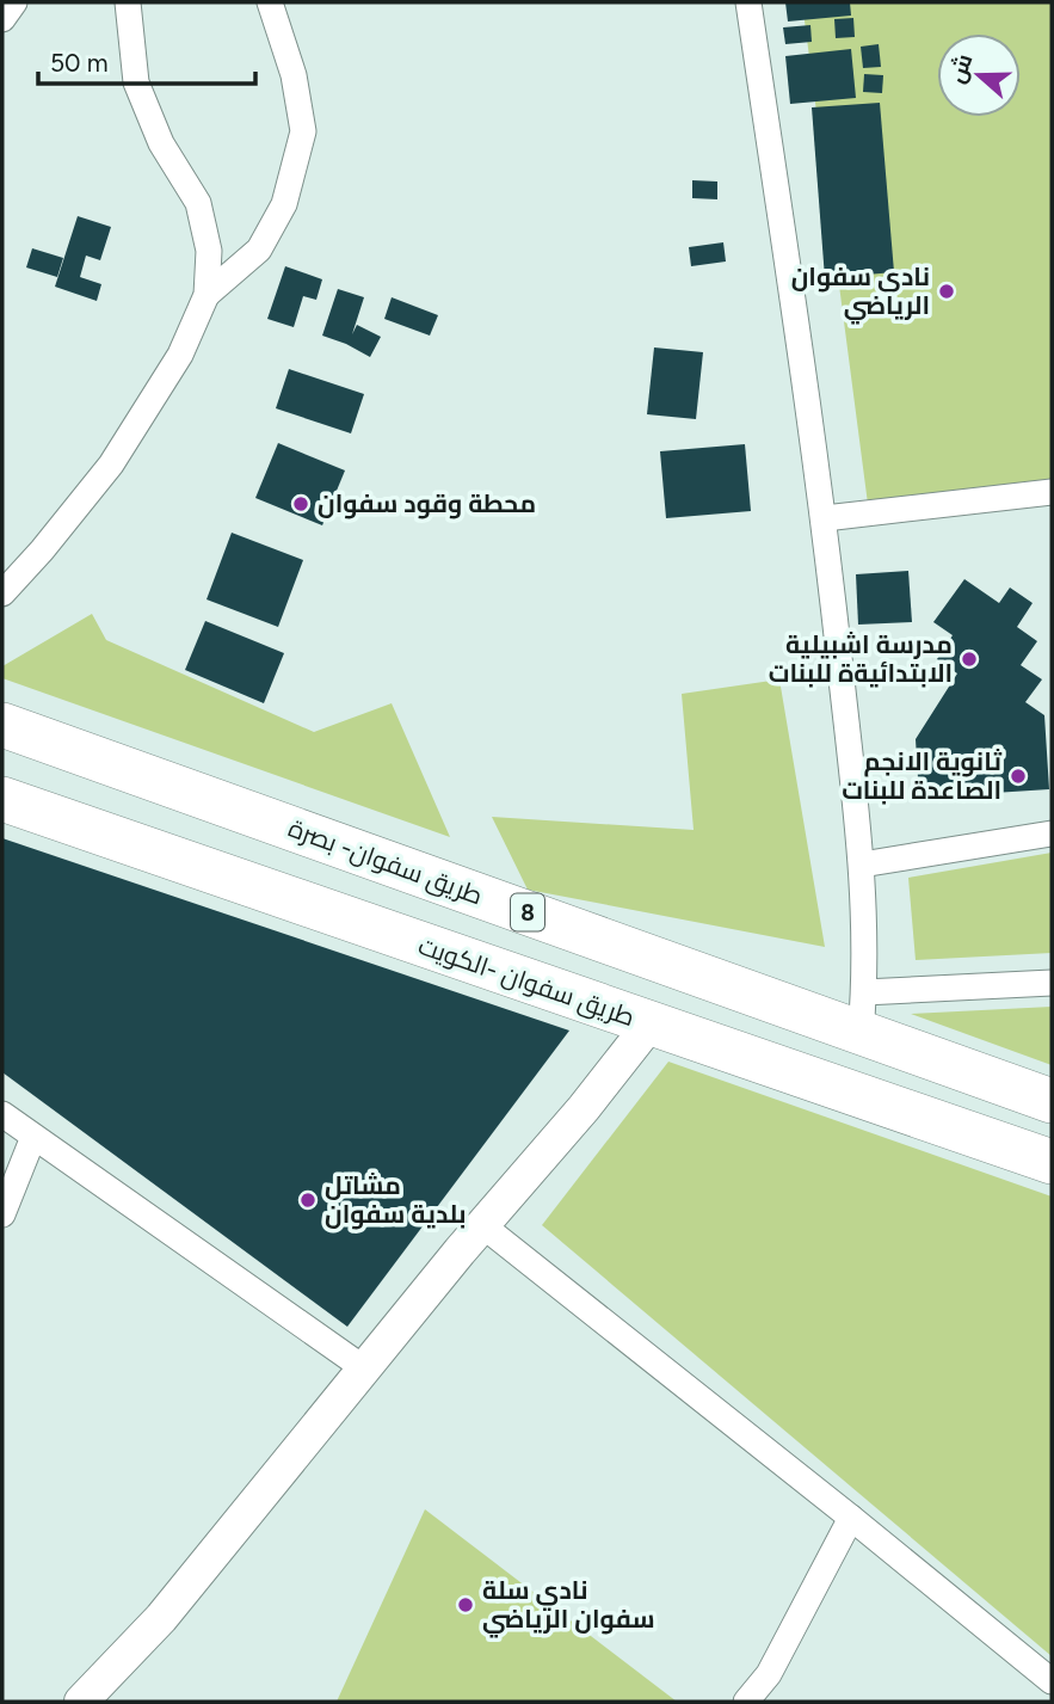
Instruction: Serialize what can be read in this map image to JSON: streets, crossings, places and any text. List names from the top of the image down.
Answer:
{
  "streets": {
    "highway": ["طريق سفوان- بصرة", "8", "طريق سفوان -الكويت"]
  },
  "places": [
    "نادي سفوان الرياضي",
    "محطة وقود سفوان",
    "مدرسة اشبيلية الابتدائيةة للبنات",
    "ثانوية الانجم الصاعدة للبنات",
    "مشاتل بلدية سفوان",
    "نادي سلة سفوان الرياضي"
  ],
  "scale_bar": "50 m",
  "north": "left"
}
